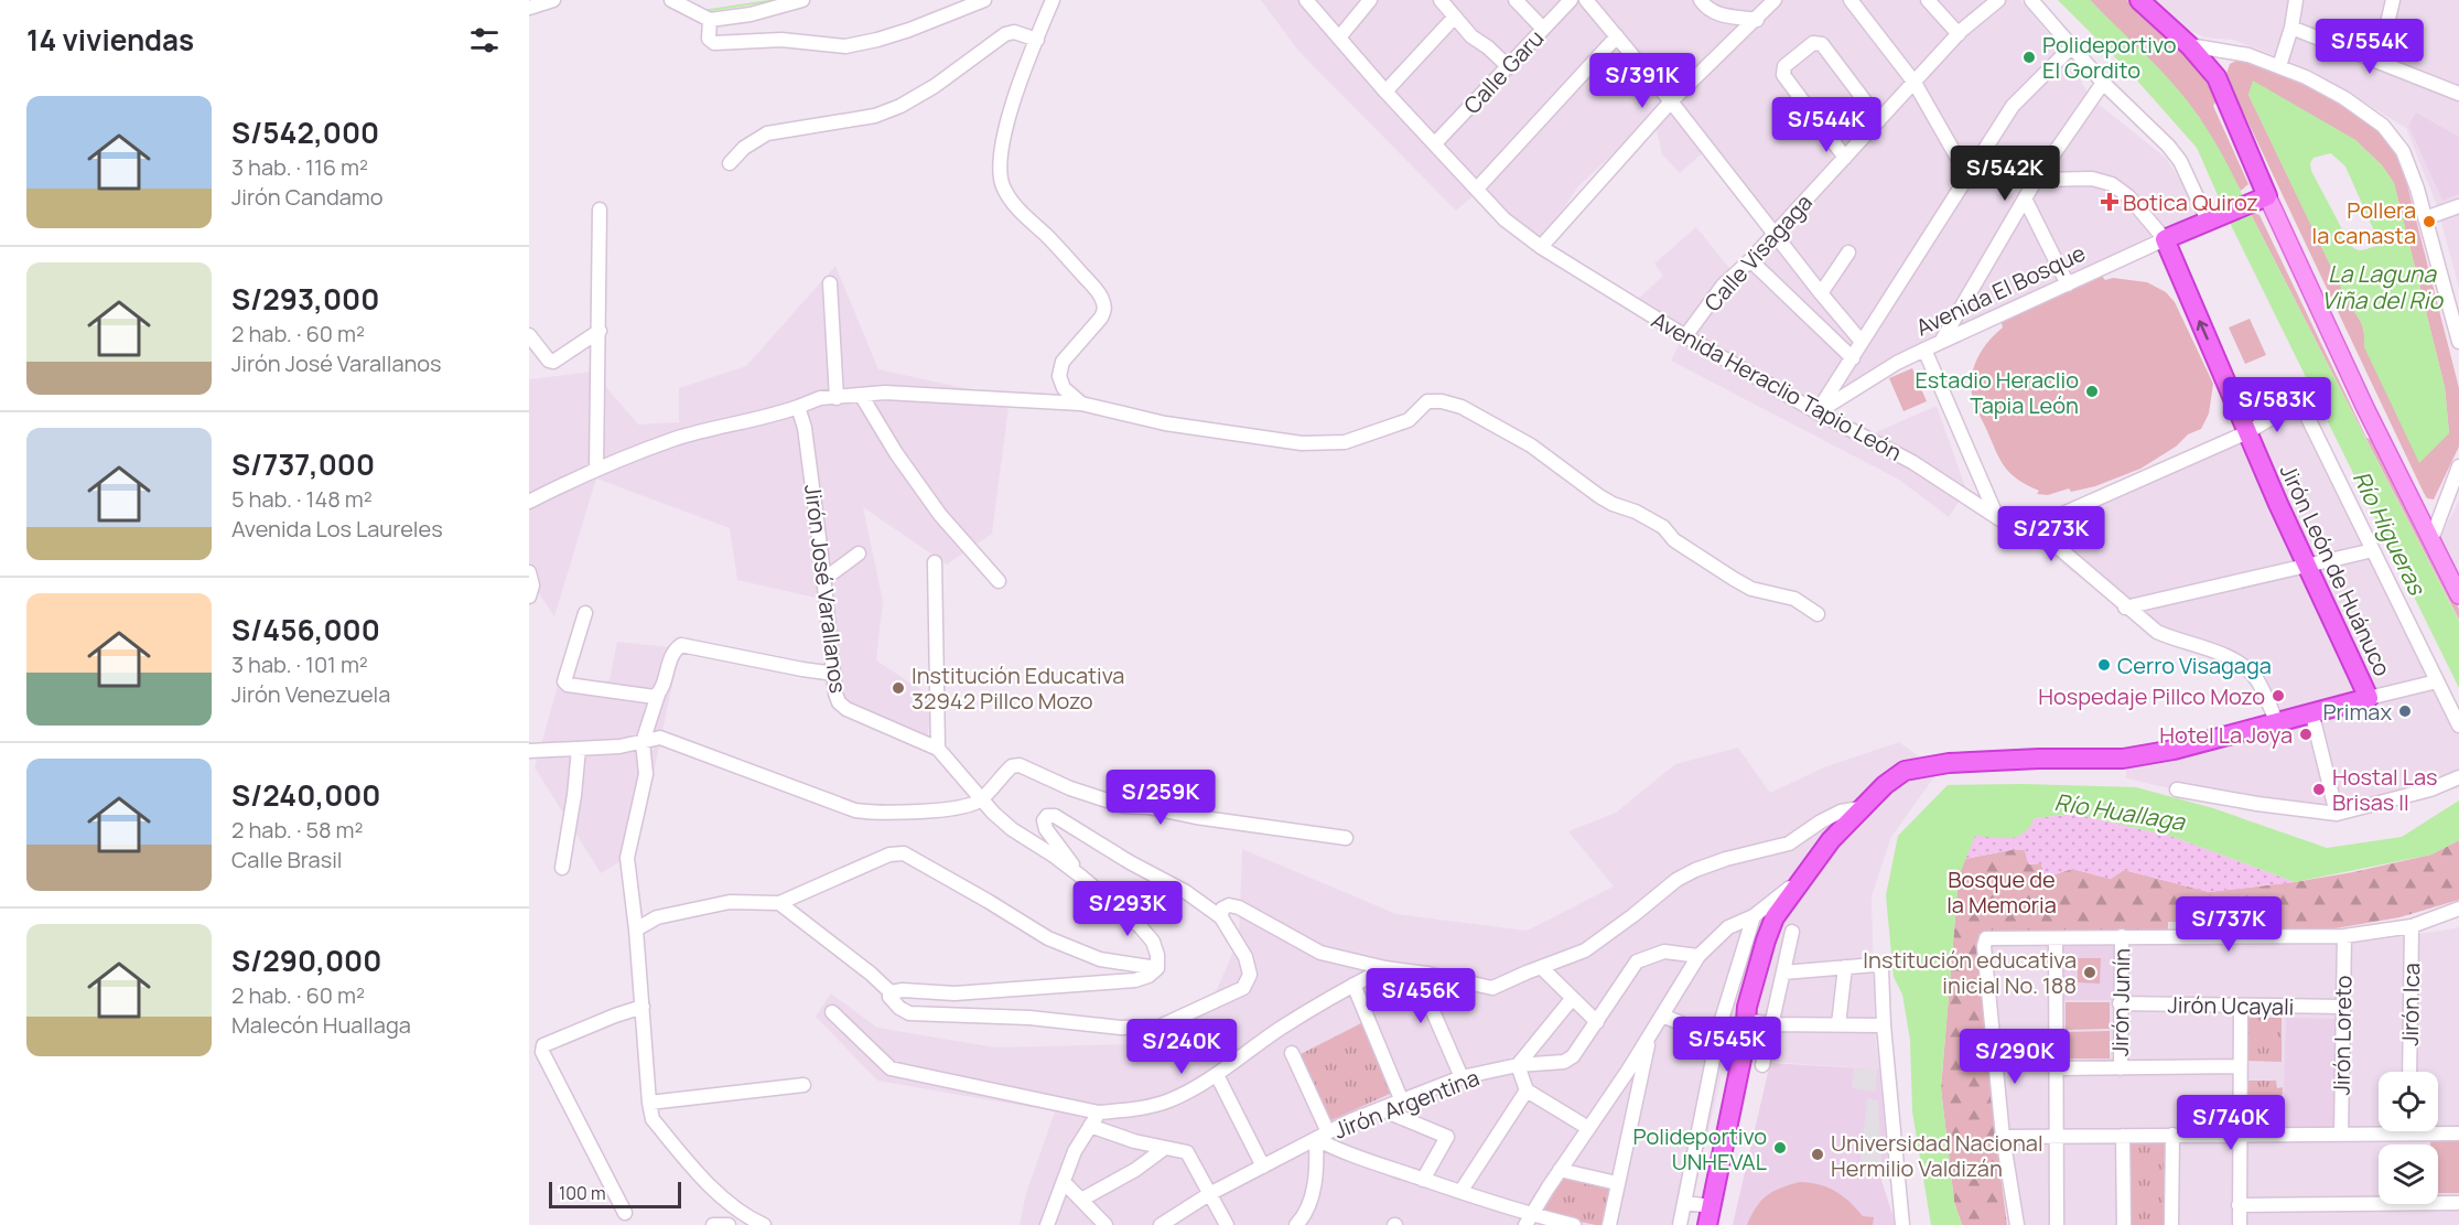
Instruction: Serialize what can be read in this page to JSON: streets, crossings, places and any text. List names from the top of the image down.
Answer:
{
  "streets": {
    "highway": ["Avenida El Bosque", "Jirón León de Huánuco"],
    "street": [
      "Calle Garu",
      "Calle Visagaga",
      "Avenida Heraclio Tapio León",
      "Jirón José Varallanos",
      "Jirón Junín",
      "Jirón Ica",
      "Jirón Ucayali",
      "Jirón Loreto",
      "Jirón Argentina"
    ]
  },
  "crossings": [
    ["Calle Garu", "Avenida Heraclio Tapio León"],
    ["Calle Visagaga", "Avenida Heraclio Tapio León"],
    ["Avenida El Bosque", "Avenida Heraclio Tapio León"],
    ["Avenida El Bosque", "Jirón León de Huánuco"],
    ["Jirón Junín", "Jirón Ucayali"],
    ["Jirón Ucayali", "Jirón Loreto"]
  ],
  "water": ["La Laguna Viña del Rio", "Río Higueras", "Río Huallaga"],
  "parks": ["Bosque de la Memoria"],
  "places": {
    "other": [
      "Polideportivo El Gordito",
      "Pollera la canasta",
      "Estadio Heraclio Tapia León",
      "Cerro Visagaga",
      "Institución Educativa 32942 Pillco Mozo",
      "Hospedaje Pillco Mozo",
      "Primax",
      "Hotel La Joya",
      "Hostal Las Brisas II",
      "Institución educativa inicial No. 188",
      "Polideportivo UNHEVAL",
      "Universidad Nacional Hermilio Valdizán"
    ],
    "health": ["Botica Quiroz"]
  },
  "scale_bar": "100 m",
  "page": {
    "heading": "14 viviendas",
    "price": [
      "S/554K",
      "S/391K",
      "S/544K",
      "S/542K",
      "S/583K",
      "S/273K",
      "S/259K",
      "S/293K",
      "S/737K",
      "S/456K",
      "S/545K",
      "S/240K",
      "S/290K",
      "S/740K"
    ],
    "list": [
      {
        "name": "S/542,000",
        "note": "3 hab. · 116 m² · Jirón Candamo"
      },
      {
        "name": "S/293,000",
        "note": "2 hab. · 60 m² · Jirón José Varallanos"
      },
      {
        "name": "S/737,000",
        "note": "5 hab. · 148 m² · Avenida Los Laureles"
      },
      {
        "name": "S/456,000",
        "note": "3 hab. · 101 m² · Jirón Venezuela"
      },
      {
        "name": "S/240,000",
        "note": "2 hab. · 58 m² · Calle Brasil"
      },
      {
        "name": "S/290,000",
        "note": "2 hab. · 60 m² · Malecón Huallaga"
      }
    ],
    "scale": "100 m"
  }
}
